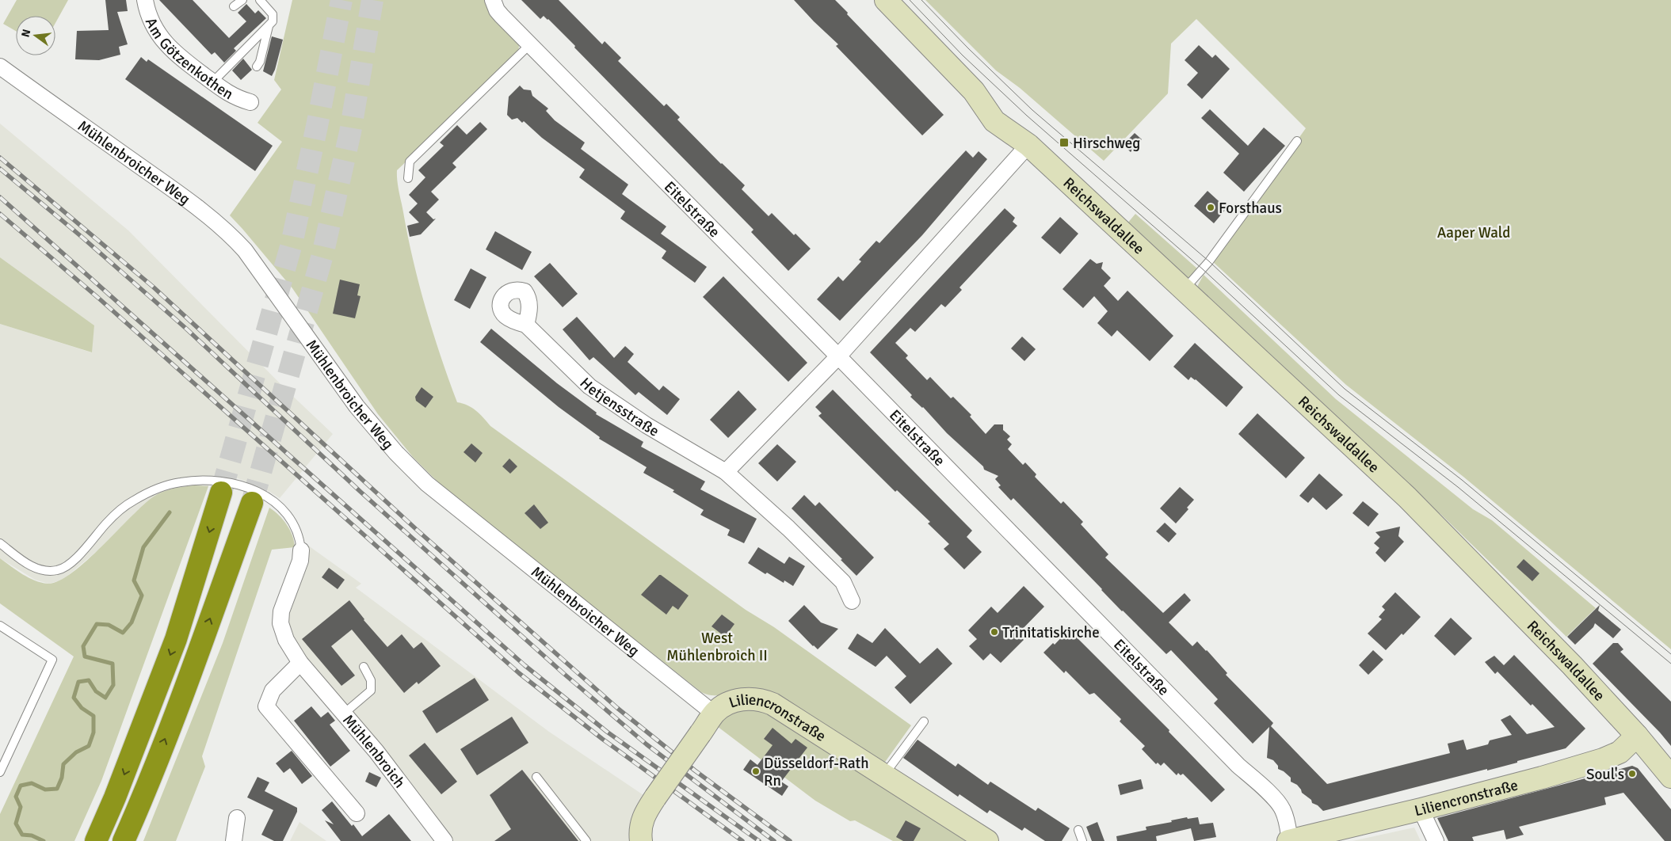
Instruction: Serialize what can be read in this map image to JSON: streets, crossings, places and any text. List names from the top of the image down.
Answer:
{
  "streets": {
    "main road": ["Reichswaldallee", "Liliencronstraße"],
    "street": [
      "Am Götzenkothen",
      "Mühlenbroicher Weg",
      "Eitelstraße",
      "Hetjensstraße",
      "Mühlenbroich"
    ]
  },
  "crossings": [
    ["Mühlenbroicher Weg", "Liliencronstraße"],
    ["Eitelstraße", "Liliencronstraße"],
    ["Reichswaldallee", "Liliencronstraße"]
  ],
  "parks": ["Aaper Wald", "West Mühlenbroich II"],
  "places": {
    "transit": ["Hirschweg"],
    "other": [
      "Forsthaus",
      "Trinitatiskirche",
      "Düsseldorf-Rath Rn",
      "Soul's"
    ]
  },
  "north": "left"
}
